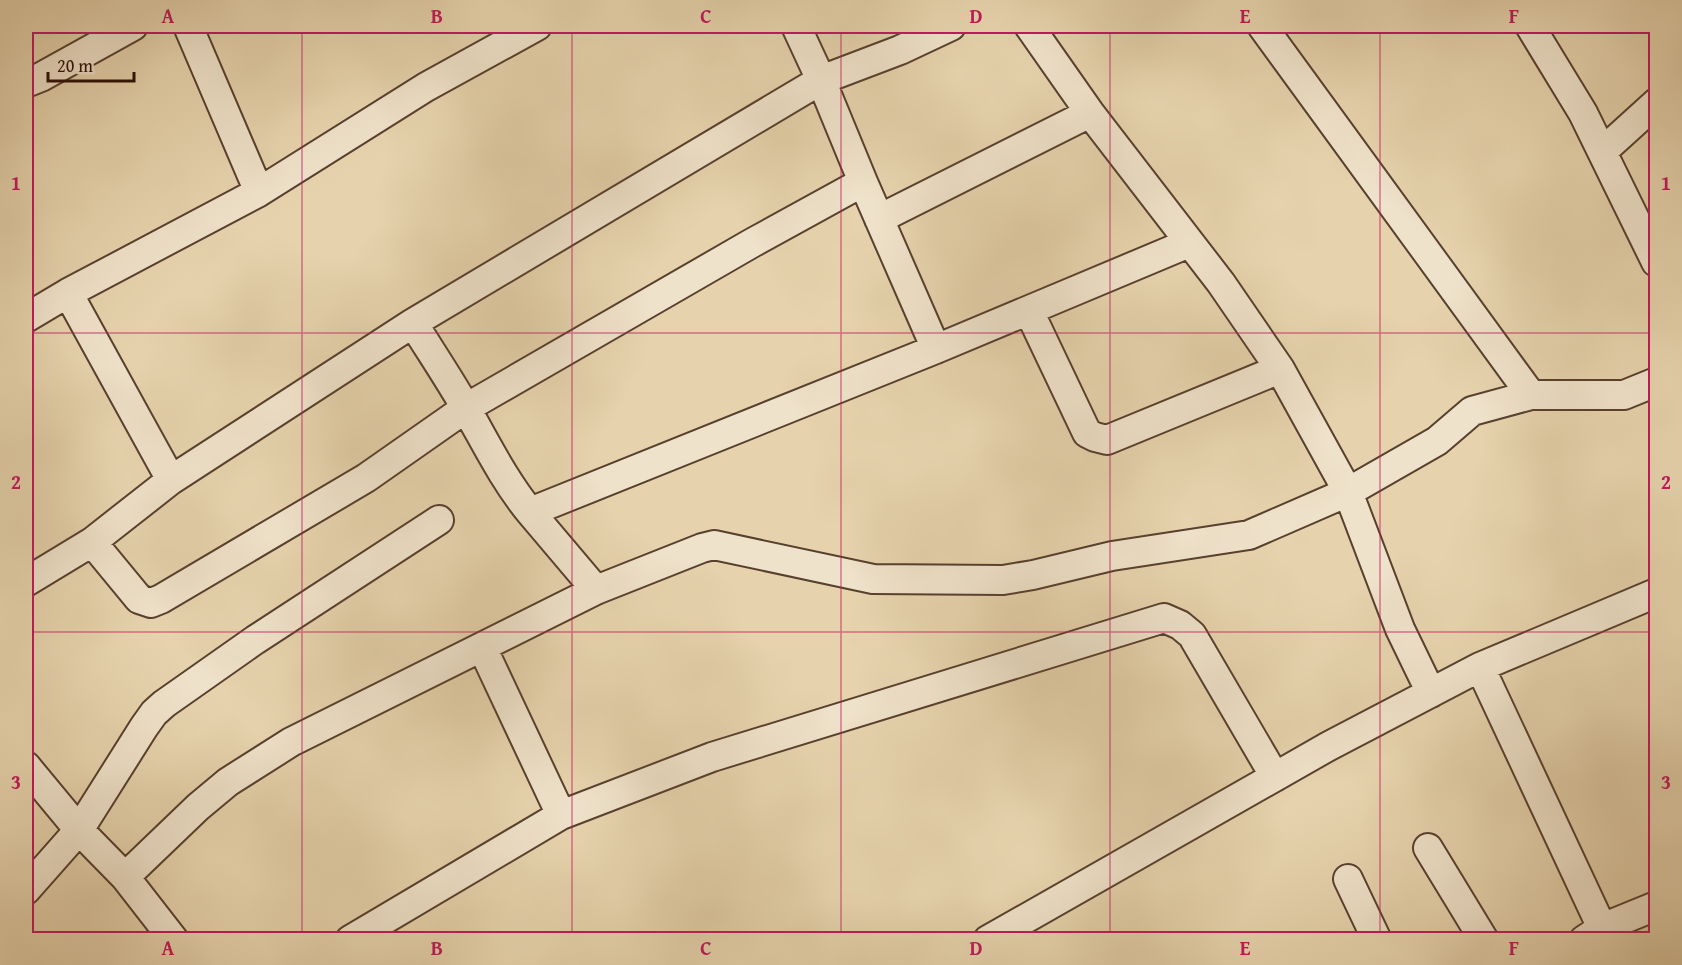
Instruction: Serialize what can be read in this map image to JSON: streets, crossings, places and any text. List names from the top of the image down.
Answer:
{
  "scale_bar": "20 m",
  "grid": {
    "columns": [
      "A",
      "B",
      "C",
      "D",
      "E",
      "F"
    ],
    "rows": ["1", "2", "3"]
  }
}
